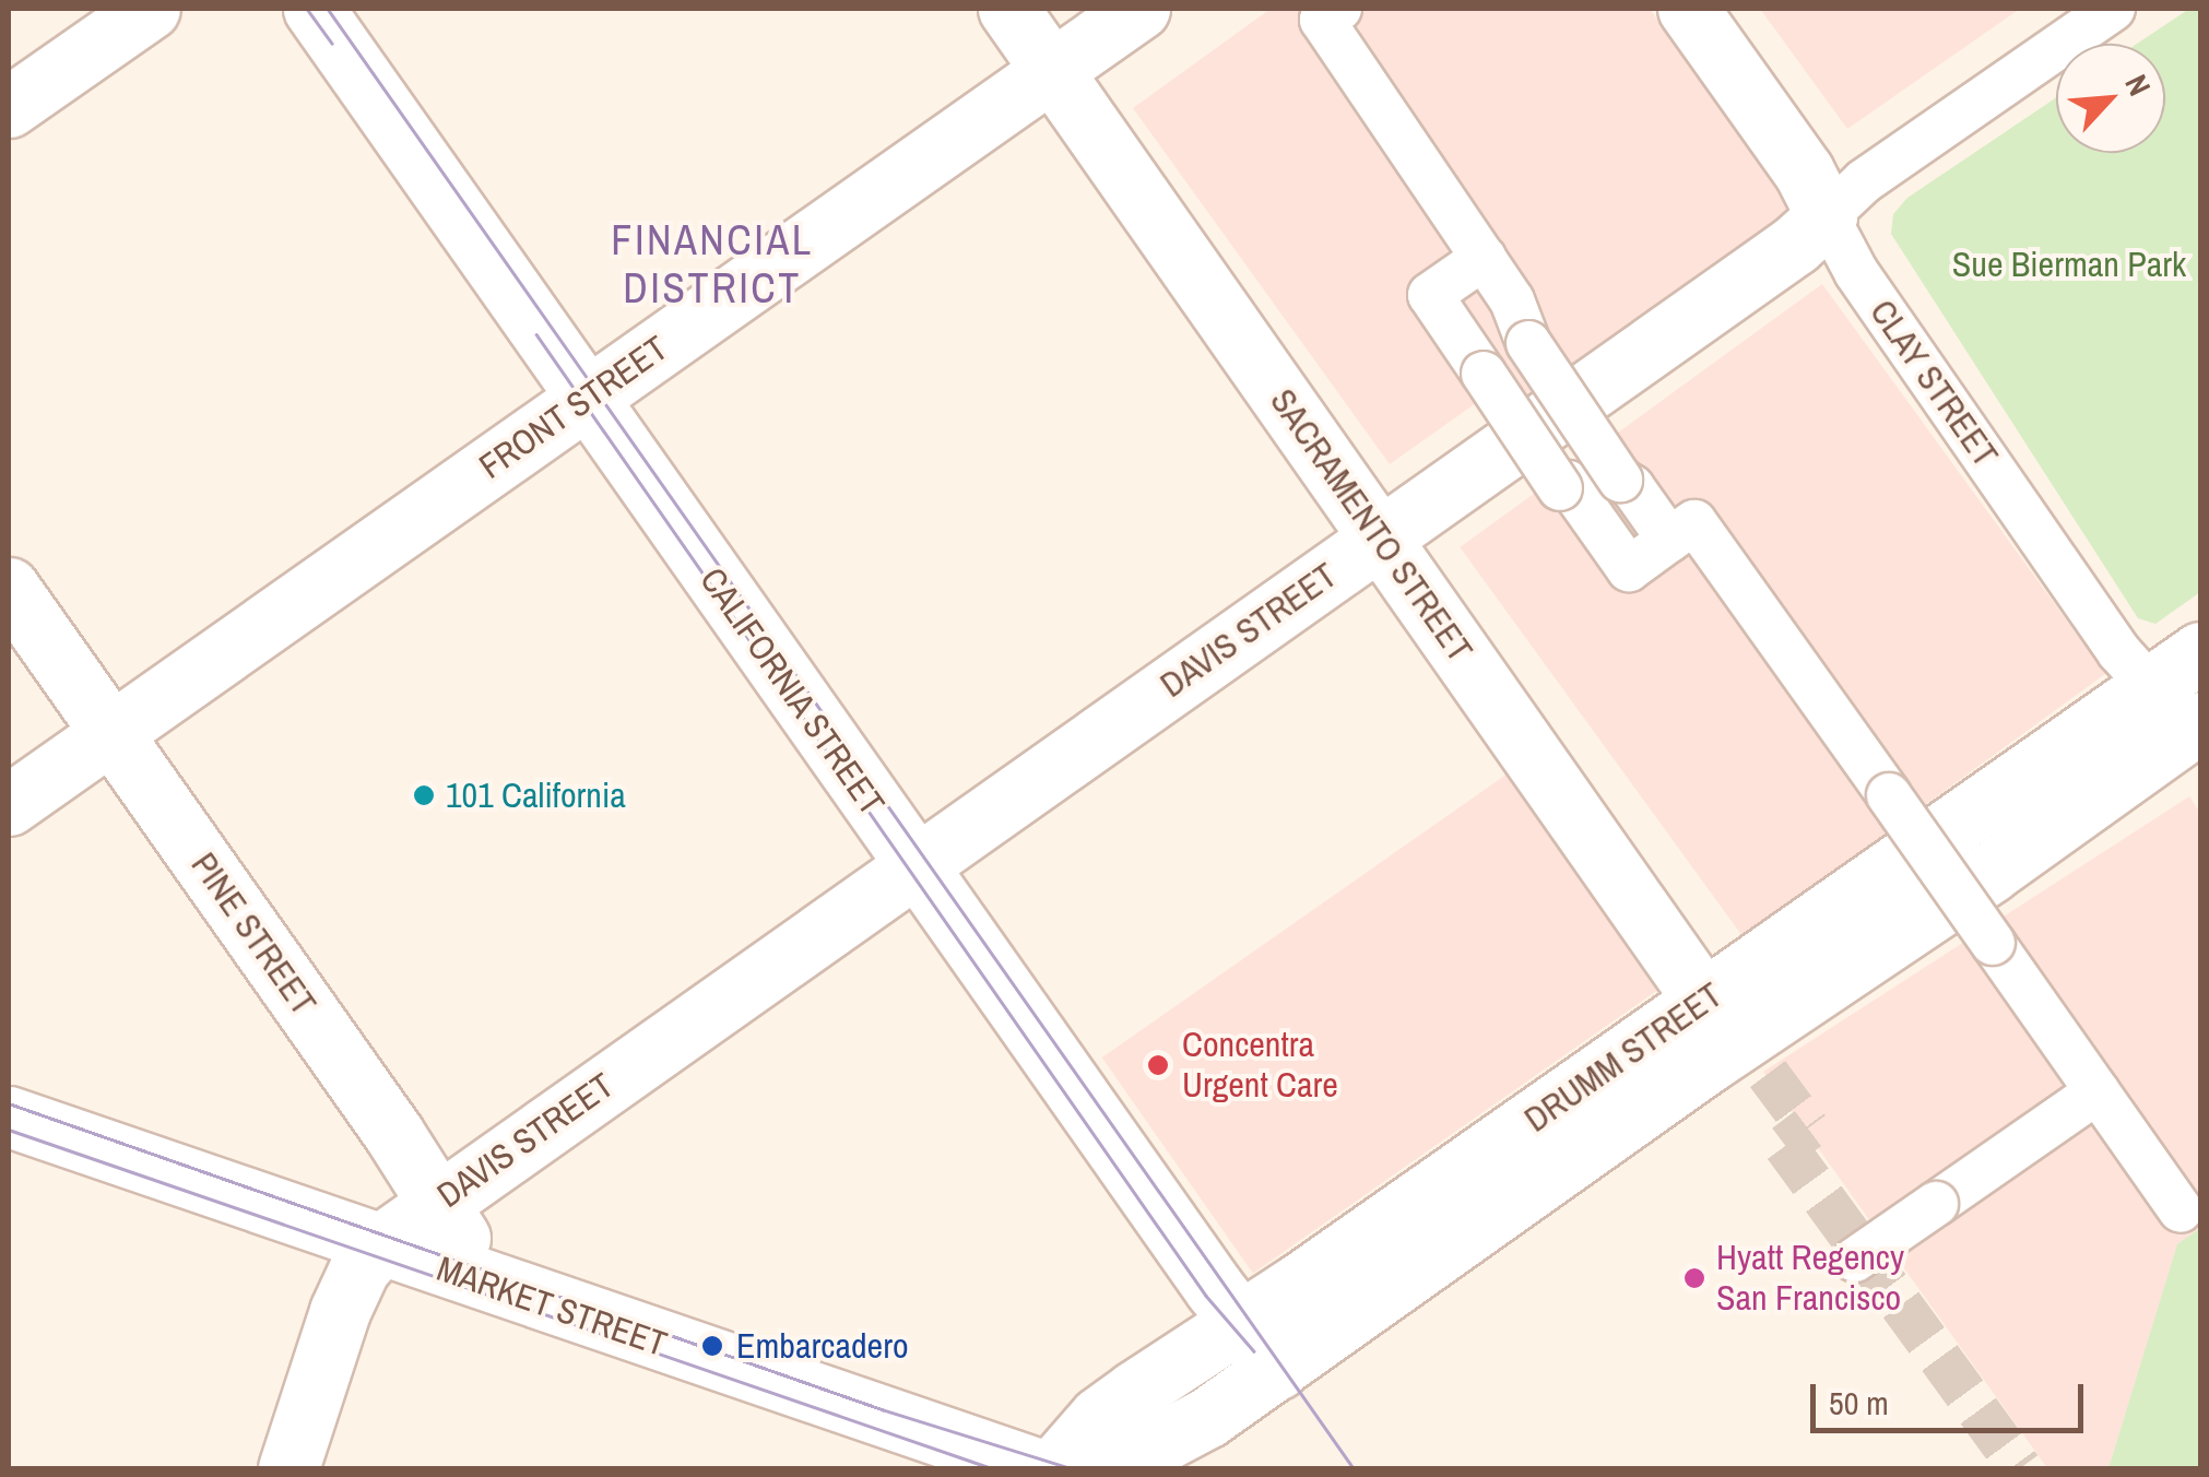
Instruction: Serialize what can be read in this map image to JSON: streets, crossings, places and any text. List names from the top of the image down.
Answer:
{
  "streets": {
    "street": [
      "CLAY STREET",
      "FRONT STREET",
      "SACRAMENTO STREET",
      "DAVIS STREET",
      "CALIFORNIA STREET",
      "PINE STREET",
      "DRUMM STREET",
      "MARKET STREET"
    ]
  },
  "crossings": [
    ["CLAY STREET", "DAVIS STREET"],
    ["CLAY STREET", "DRUMM STREET"],
    ["FRONT STREET", "SACRAMENTO STREET"],
    ["FRONT STREET", "CALIFORNIA STREET"],
    ["FRONT STREET", "PINE STREET"],
    ["SACRAMENTO STREET", "DAVIS STREET"],
    ["SACRAMENTO STREET", "DRUMM STREET"],
    ["DAVIS STREET", "CALIFORNIA STREET"],
    ["DAVIS STREET", "PINE STREET"],
    ["DAVIS STREET", "MARKET STREET"],
    ["CALIFORNIA STREET", "DRUMM STREET"],
    ["PINE STREET", "MARKET STREET"]
  ],
  "districts": ["FINANCIAL DISTRICT"],
  "parks": ["Sue Bierman Park"],
  "places": [
    "101 California",
    "Concentra Urgent Care",
    "Hyatt Regency San Francisco",
    "Embarcadero"
  ],
  "scale_bar": "50 m",
  "north": "top right"
}
